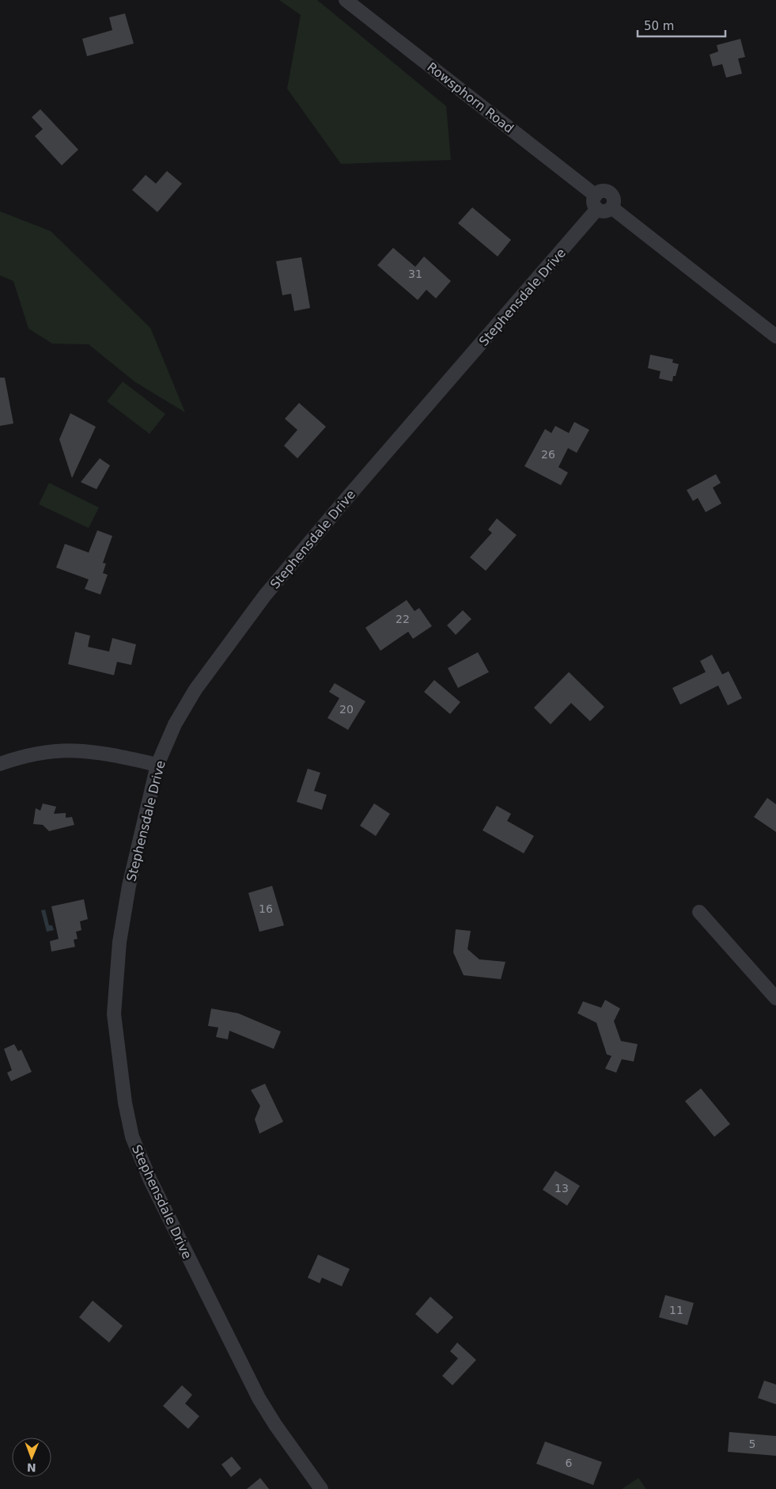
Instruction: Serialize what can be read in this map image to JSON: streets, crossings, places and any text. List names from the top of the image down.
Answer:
{
  "streets": {
    "street": ["Rowsphorn Road", "Stephensdale Drive"]
  },
  "crossings": [
    ["Rowsphorn Road", "Stephensdale Drive"]
  ],
  "house_numbers": [
    "31",
    "26",
    "22",
    "20",
    "16",
    "13",
    "11",
    "5",
    "6"
  ],
  "scale_bar": "50 m",
  "north": "bottom"
}
